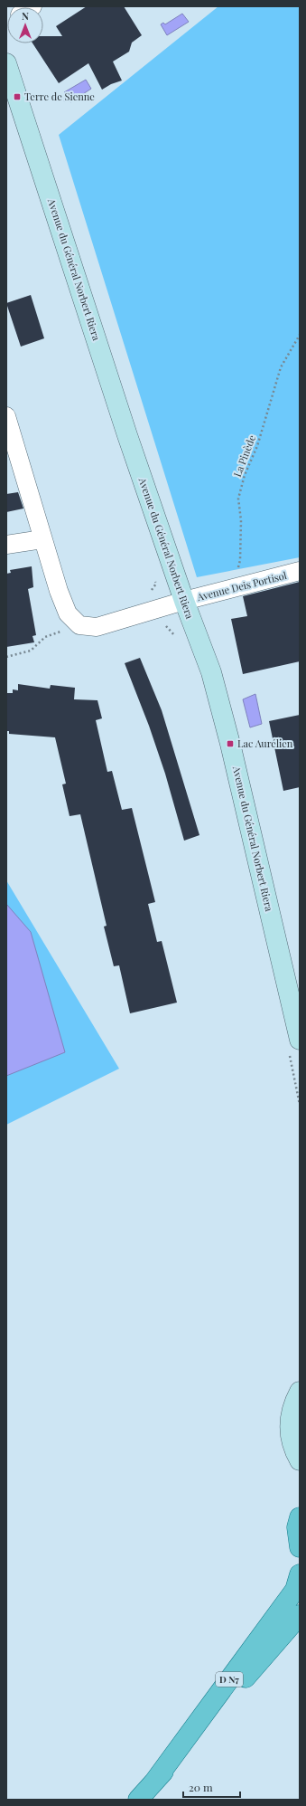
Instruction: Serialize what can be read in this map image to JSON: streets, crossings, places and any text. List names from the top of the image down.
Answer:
{
  "streets": {
    "main road": ["Avenue du Général Norbert Riera", "D N7"],
    "street": ["Avenue Deis Portisol"],
    "path": ["La Pinède"]
  },
  "crossings": [
    ["Avenue du Général Norbert Riera", "Avenue Deis Portisol"],
    ["La Pinède", "Avenue Deis Portisol"]
  ],
  "places": {
    "transit": ["Terre de Sienne", "Lac Aurélien"]
  },
  "scale_bar": "20 m",
  "north": "top"
}
